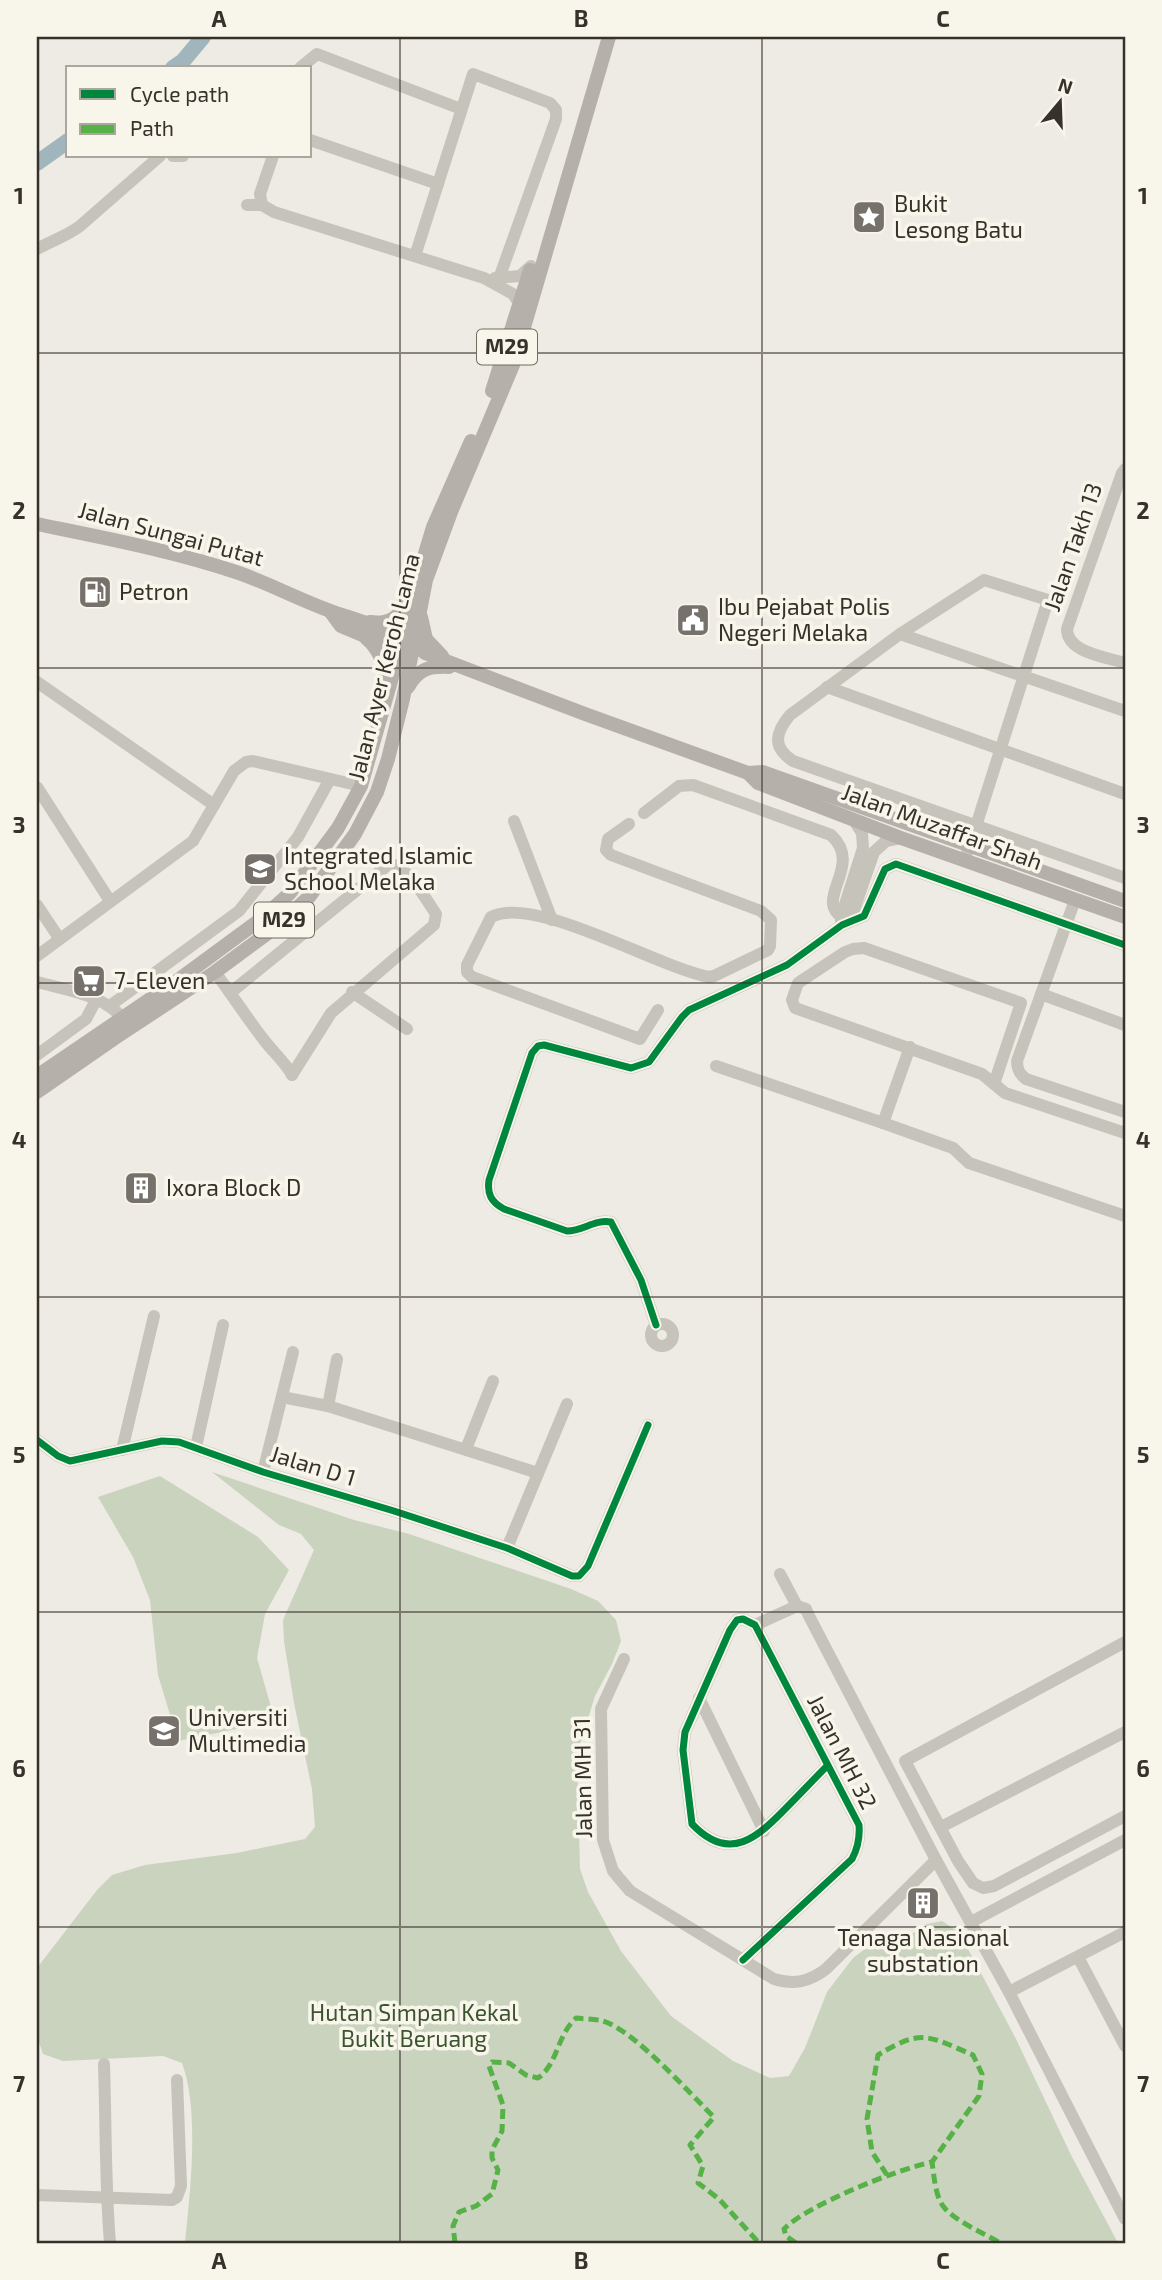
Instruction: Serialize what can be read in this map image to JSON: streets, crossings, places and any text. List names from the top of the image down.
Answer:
{
  "streets": {
    "main road": [
      "M29",
      "Jalan Sungai Putat",
      "Jalan Ayer Keroh Lama",
      "Jalan Muzaffar Shah"
    ],
    "street": [
      "Jalan Takh 13",
      "Jalan D 1",
      "Jalan MH 32",
      "Jalan MH 31"
    ]
  },
  "crossings": [
    ["Jalan Sungai Putat", "Jalan Ayer Keroh Lama"],
    ["Jalan Sungai Putat", "Jalan Muzaffar Shah"],
    ["Jalan Ayer Keroh Lama", "Jalan Muzaffar Shah"],
    ["Jalan MH 32", "Jalan MH 31"]
  ],
  "parks": ["Hutan Simpan Kekal Bukit Beruang"],
  "places": {
    "place": ["Bukit Lesong Batu"],
    "fuel station": ["Petron"],
    "public building": ["Ibu Pejabat Polis Negeri Melaka"],
    "school or university": ["Integrated Islamic School Melaka", "Universiti Multimedia"],
    "supermarket": ["7-Eleven"],
    "building": ["Ixora Block D", "Tenaga Nasional substation"]
  },
  "legend": ["Cycle path", "Path"],
  "north": "top",
  "grid": {
    "columns": ["A", "B", "C"],
    "rows": [
      "1",
      "2",
      "3",
      "4",
      "5",
      "6",
      "7"
    ]
  }
}
